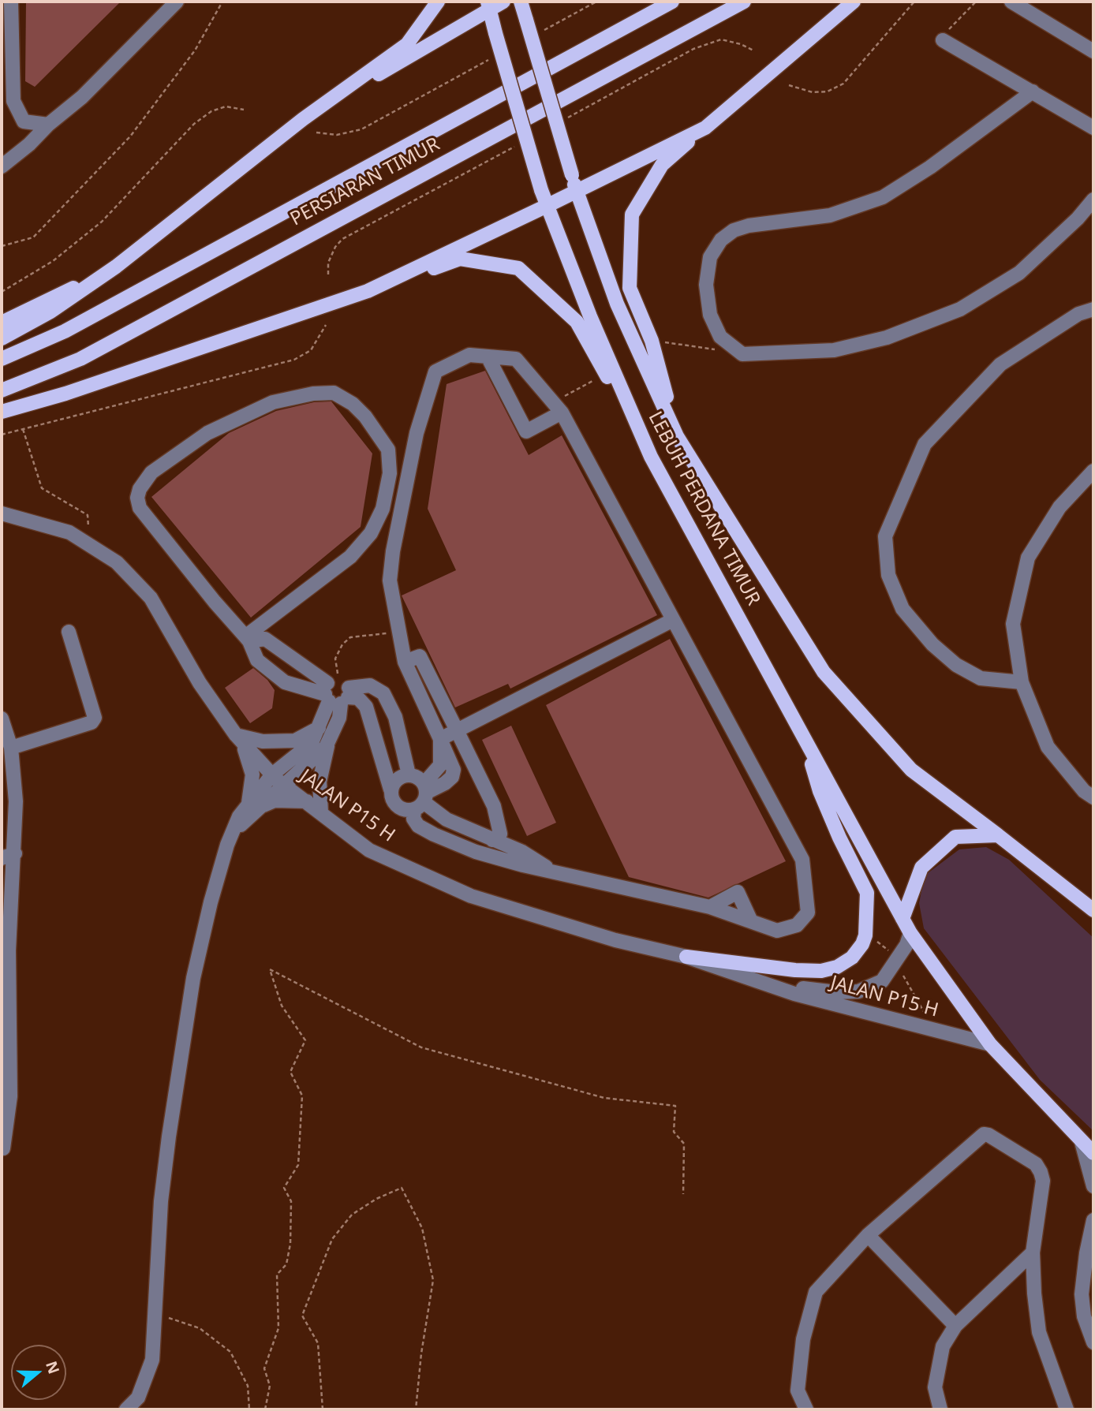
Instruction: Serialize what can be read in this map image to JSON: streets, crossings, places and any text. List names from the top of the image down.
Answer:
{
  "streets": {
    "main road": ["PERSIARAN TIMUR", "LEBUH PERDANA TIMUR"],
    "street": ["JALAN P15 H"]
  },
  "crossings": [
    ["LEBUH PERDANA TIMUR", "JALAN P15 H"]
  ],
  "north": "right"
}
